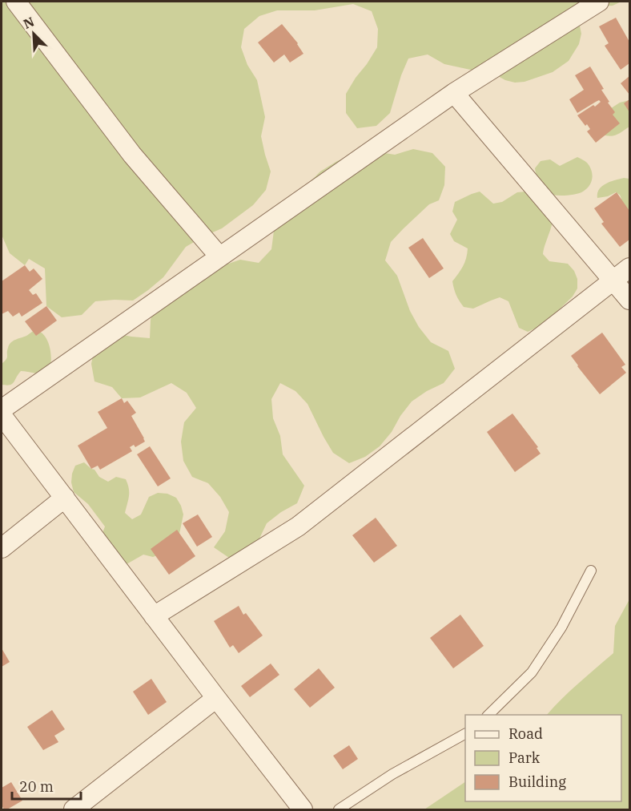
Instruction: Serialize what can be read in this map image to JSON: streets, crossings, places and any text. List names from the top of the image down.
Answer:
{
  "legend": ["Road", "Park", "Building"],
  "scale_bar": "20 m",
  "north": "top left"
}
